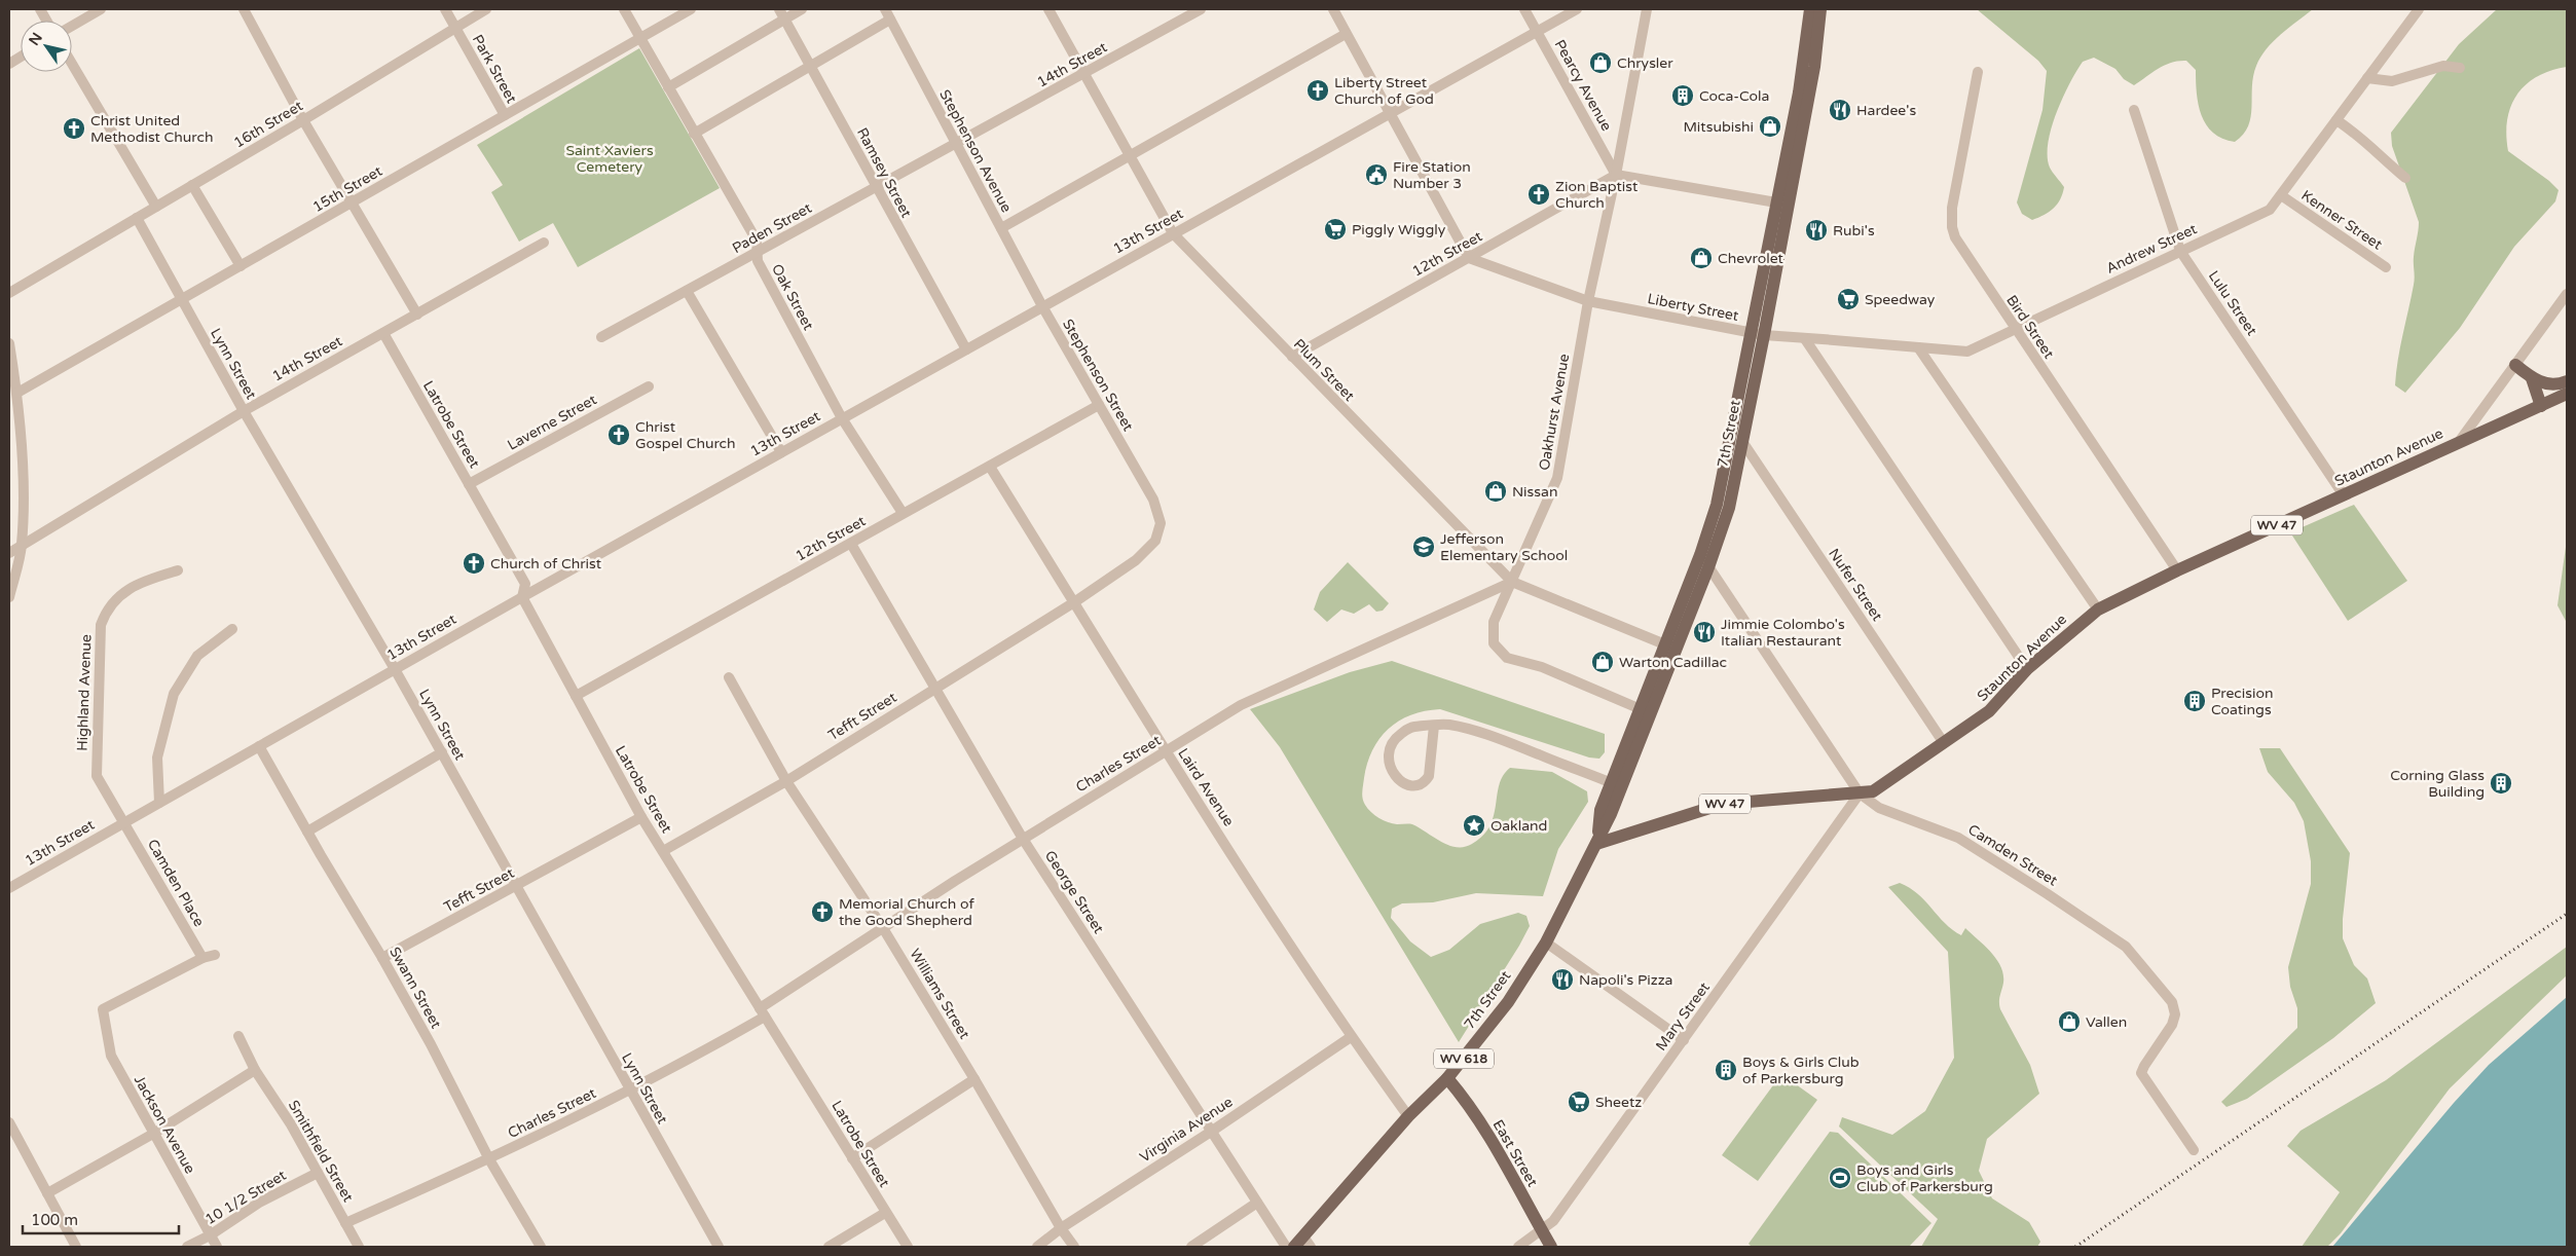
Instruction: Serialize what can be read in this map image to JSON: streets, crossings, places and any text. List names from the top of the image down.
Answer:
{
  "streets": {
    "main road": [
      "7th Street",
      "Staunton Avenue",
      "WV 47",
      "WV 618",
      "East Street"
    ],
    "street": [
      "14th Street",
      "Park Street",
      "Pearcy Avenue",
      "16th Street",
      "Stephenson Avenue",
      "Ramsey Street",
      "15th Street",
      "Kenner Street",
      "Paden Street",
      "13th Street",
      "Andrew Street",
      "12th Street",
      "Oak Street",
      "Lulu Street",
      "Liberty Street",
      "Bird Street",
      "Lynn Street",
      "Plum Street",
      "Stephenson Street",
      "Oakhurst Avenue",
      "Laverne Street",
      "Latrobe Street",
      "Nufer Street",
      "Highland Avenue",
      "Tefft Street",
      "Charles Street",
      "Laird Avenue",
      "Camden Street",
      "Camden Place",
      "George Street",
      "Swann Street",
      "Williams Street",
      "Mary Street",
      "Jackson Avenue",
      "Virginia Avenue",
      "Smithfield Street",
      "10 1/2 Street"
    ]
  },
  "crossings": [
    ["14th Street", "Stephenson Avenue"],
    ["14th Street", "Paden Street"],
    ["14th Street", "Lynn Street"],
    ["14th Street", "Plum Street"],
    ["14th Street", "Latrobe Street"],
    ["Park Street", "16th Street"],
    ["Park Street", "15th Street"],
    ["Pearcy Avenue", "13th Street"],
    ["Pearcy Avenue", "12th Street"],
    ["Pearcy Avenue", "Oakhurst Avenue"],
    ["16th Street", "Lynn Street"],
    ["Stephenson Avenue", "Paden Street"],
    ["Stephenson Avenue", "13th Street"],
    ["Stephenson Avenue", "Stephenson Street"],
    ["Ramsey Street", "Paden Street"],
    ["Ramsey Street", "13th Street"],
    ["15th Street", "Oak Street"],
    ["15th Street", "Lynn Street"],
    ["Kenner Street", "Andrew Street"],
    ["Paden Street", "Oak Street"],
    ["13th Street", "Oak Street"],
    ["13th Street", "Lynn Street"],
    ["13th Street", "Plum Street"],
    ["13th Street", "Stephenson Street"],
    ["13th Street", "Latrobe Street"],
    ["13th Street", "Highland Avenue"],
    ["13th Street", "Camden Place"],
    ["13th Street", "Swann Street"],
    ["Andrew Street", "Lulu Street"],
    ["Andrew Street", "Liberty Street"],
    ["Andrew Street", "Bird Street"],
    ["12th Street", "Oak Street"],
    ["12th Street", "Liberty Street"],
    ["12th Street", "Plum Street"],
    ["12th Street", "Stephenson Street"],
    ["12th Street", "Oakhurst Avenue"],
    ["12th Street", "Latrobe Street"],
    ["12th Street", "Laird Avenue"],
    ["12th Street", "George Street"],
    ["Lulu Street", "Staunton Avenue"],
    ["Liberty Street", "Oakhurst Avenue"],
    ["Liberty Street", "7th Street"],
    ["Bird Street", "Staunton Avenue"],
    ["Lynn Street", "Tefft Street"],
    ["Lynn Street", "Charles Street"],
    ["Plum Street", "Oakhurst Avenue"],
    ["Plum Street", "7th Street"],
    ["Plum Street", "Charles Street"],
    ["Stephenson Street", "Tefft Street"],
    ["Stephenson Street", "Laird Avenue"],
    ["Oakhurst Avenue", "7th Street"],
    ["Oakhurst Avenue", "Charles Street"],
    ["Laverne Street", "Latrobe Street"],
    ["Latrobe Street", "Tefft Street"],
    ["Latrobe Street", "Charles Street"],
    ["7th Street", "Staunton Avenue"],
    ["7th Street", "Nufer Street"],
    ["7th Street", "Laird Avenue"],
    ["7th Street", "Camden Street"],
    ["7th Street", "East Street"],
    ["Staunton Avenue", "Nufer Street"],
    ["Staunton Avenue", "Camden Street"],
    ["Staunton Avenue", "Mary Street"],
    ["Highland Avenue", "Camden Place"],
    ["Tefft Street", "Laird Avenue"],
    ["Tefft Street", "George Street"],
    ["Tefft Street", "Swann Street"],
    ["Tefft Street", "Williams Street"],
    ["Charles Street", "Laird Avenue"],
    ["Charles Street", "George Street"],
    ["Charles Street", "Swann Street"],
    ["Charles Street", "Williams Street"],
    ["Charles Street", "Smithfield Street"],
    ["Laird Avenue", "Virginia Avenue"],
    ["Camden Street", "Mary Street"],
    ["Camden Place", "Jackson Avenue"],
    ["George Street", "Virginia Avenue"],
    ["Williams Street", "Virginia Avenue"],
    ["Mary Street", "East Street"],
    ["Jackson Avenue", "10 1/2 Street"],
    ["Smithfield Street", "10 1/2 Street"]
  ],
  "parks": ["Saint Xaviers Cemetery"],
  "places": {
    "shop": [
      "Chrysler",
      "Mitsubishi",
      "Chevrolet",
      "Nissan",
      "Warton Cadillac",
      "Vallen"
    ],
    "church": [
      "Liberty Street Church of God",
      "Christ United Methodist Church",
      "Zion Baptist Church",
      "Christ Gospel Church",
      "Church of Christ",
      "Memorial Church of the Good Shepherd"
    ],
    "building": [
      "Coca-Cola",
      "Precision Coatings",
      "Corning Glass Building",
      "Boys & Girls Club of Parkersburg"
    ],
    "restaurant": [
      "Hardee's",
      "Rubi's",
      "Jimmie Colombo's Italian Restaurant",
      "Napoli's Pizza"
    ],
    "public building": ["Fire Station Number 3"],
    "supermarket": ["Piggly Wiggly", "Speedway", "Sheetz"],
    "school or university": ["Jefferson Elementary School"],
    "place": ["Oakland"],
    "sports": ["Boys and Girls Club of Parkersburg"]
  },
  "scale_bar": "100 m",
  "north": "top left"
}
